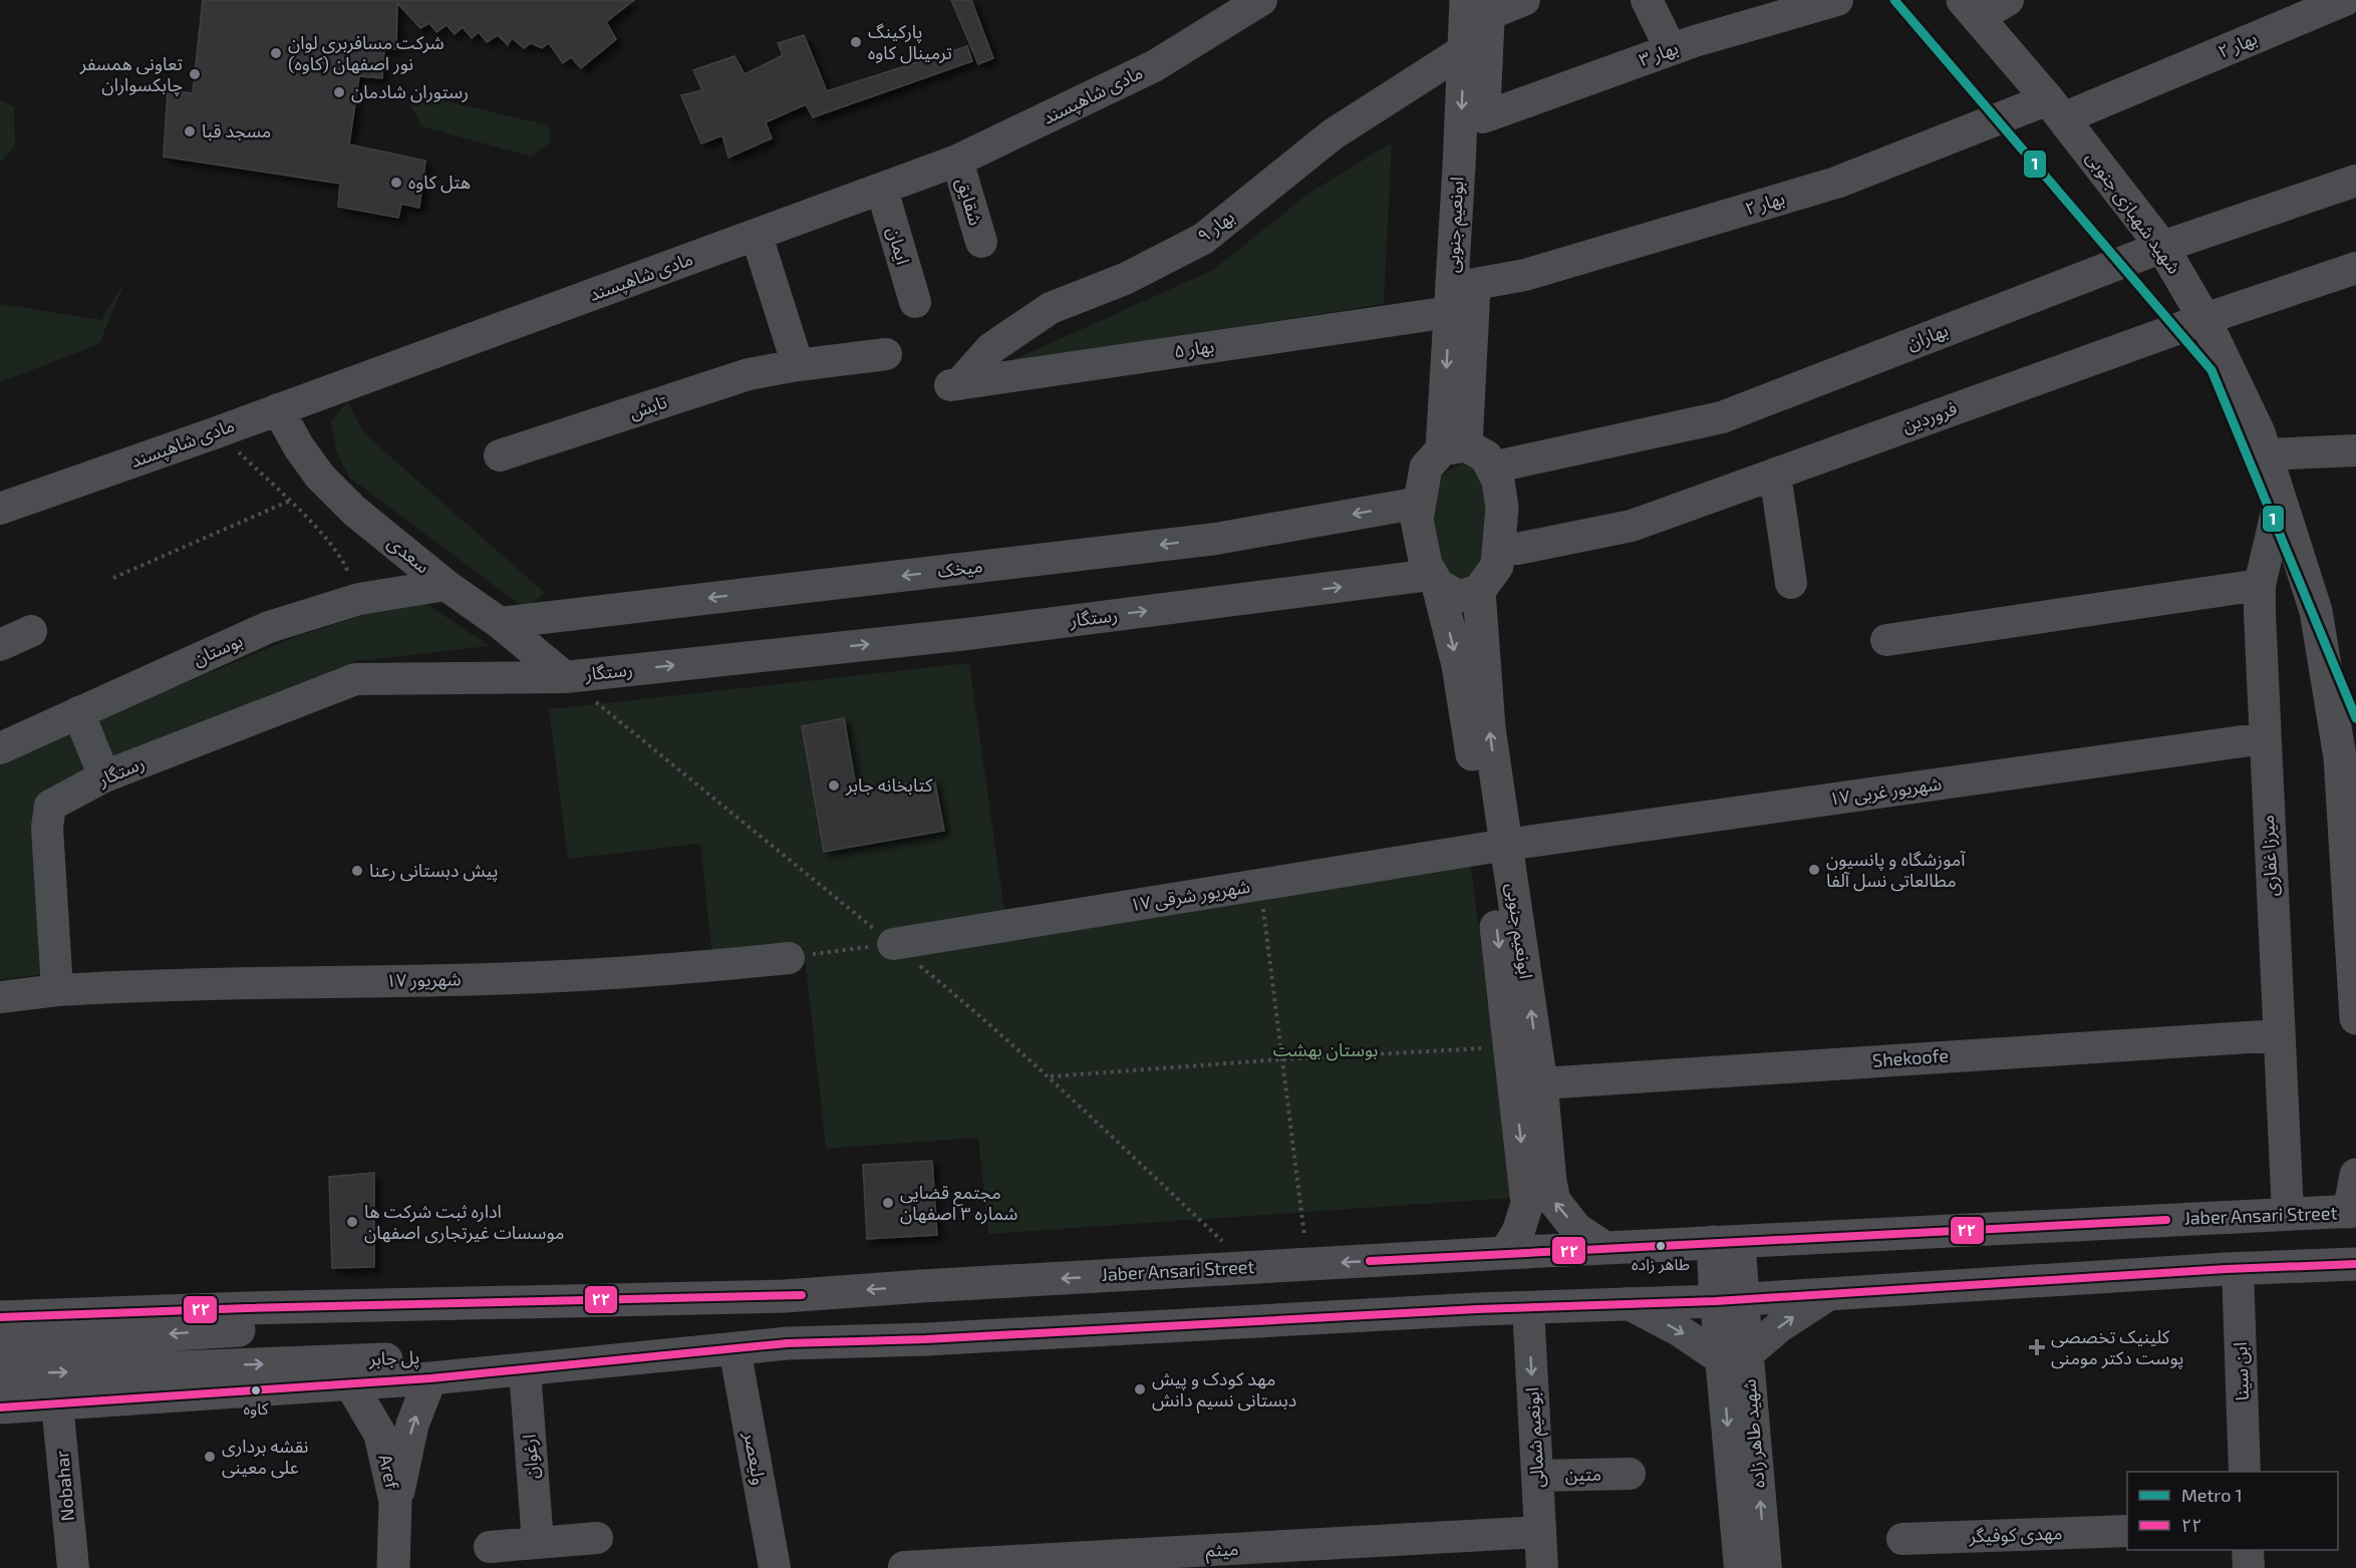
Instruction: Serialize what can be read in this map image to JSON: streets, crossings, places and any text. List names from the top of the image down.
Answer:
{
  "streets": {
    "main road": [
      "شهید شهبازی جنوبی",
      "ابونعیم جنوبی",
      "Jaber Ansari Street",
      "پل جابر",
      "Aref"
    ],
    "street": [
      "بهار ۲",
      "بهار ۳",
      "مادی شاهپسند",
      "شقایق",
      "بهار ۹",
      "ایمان",
      "بهاران",
      "بهار ۵",
      "تابش",
      "فروردین",
      "سعدی",
      "میخک",
      "رستگار",
      "بوستان",
      "۱۷ شهریور غربی",
      "میرزا غفاری",
      "۱۷ شهریور شرقی",
      "۱۷ شهریور",
      "Shekoofe",
      "ابن سینا",
      "شهید طاهر زاده",
      "ابونعیم شمالی",
      "ارغوان",
      "ولیعصر",
      "متین",
      "Nobahar",
      "مهدی کوفیگر",
      "میثم"
    ]
  },
  "crossings": [
    ["بهار ۲", "شهید شهبازی جنوبی"],
    ["بهار ۲", "ابونعیم جنوبی"],
    ["بهار ۳", "ابونعیم جنوبی"],
    ["مادی شاهپسند", "شقایق"],
    ["مادی شاهپسند", "ایمان"],
    ["مادی شاهپسند", "سعدی"],
    ["شهید شهبازی جنوبی", "بهاران"],
    ["شهید شهبازی جنوبی", "فروردین"],
    ["شهید شهبازی جنوبی", "میرزا غفاری"],
    ["ابونعیم جنوبی", "بهار ۹"],
    ["ابونعیم جنوبی", "بهاران"],
    ["ابونعیم جنوبی", "بهار ۵"],
    ["ابونعیم جنوبی", "فروردین"],
    ["ابونعیم جنوبی", "میخک"],
    ["ابونعیم جنوبی", "رستگار"],
    ["ابونعیم جنوبی", "۱۷ شهریور غربی"],
    ["ابونعیم جنوبی", "۱۷ شهریور شرقی"],
    ["ابونعیم جنوبی", "Shekoofe"],
    ["ابونعیم جنوبی", "Jaber Ansari Street"],
    ["بهار ۹", "بهار ۵"],
    ["بهاران", "فروردین"],
    ["بهاران", "میخک"],
    ["بهاران", "رستگار"],
    ["فروردین", "میخک"],
    ["فروردین", "رستگار"],
    ["سعدی", "میخک"],
    ["سعدی", "رستگار"],
    ["سعدی", "بوستان"],
    ["میخک", "رستگار"],
    ["رستگار", "۱۷ شهریور"],
    ["۱۷ شهریور غربی", "میرزا غفاری"],
    ["۱۷ شهریور غربی", "۱۷ شهریور شرقی"],
    ["میرزا غفاری", "Shekoofe"],
    ["میرزا غفاری", "Jaber Ansari Street"],
    ["Jaber Ansari Street", "پل جابر"],
    ["ابونعیم شمالی", "متین"],
    ["ابونعیم شمالی", "میثم"]
  ],
  "one_way": ["میخک", "رستگار", "ابونعیم شمالی"],
  "parks": ["بوستان بهشت"],
  "places": {
    "other": [
      "پارکینگ ترمینال کاوه",
      "شرکت مسافربری لوان نور اصفهان (کاوه)",
      "تعاونی همسفر چابکسواران",
      "رستوران شادمان",
      "مسجد قبا",
      "هتل کاوه",
      "کتابخانه جابر",
      "آموزشگاه و پانسیون مطالعاتی نسل آلفا",
      "پیش دبستانی رعنا",
      "مجتمع قضایی شماره ۳ اصفهان",
      "اداره ثبت شرکت ها موسسات غیرتجاری اصفهان",
      "طاهر زاده",
      "مهد کودک و پیش دبستانی نسیم دانش",
      "کاوه",
      "نقشه برداری علی معینی"
    ],
    "health": ["کلینیک تخصصی پوست دکتر مومنی"]
  },
  "lines": ["metro line 1", "transit line ۲۲"],
  "legend": ["Metro 1", "۲۲"]
}
